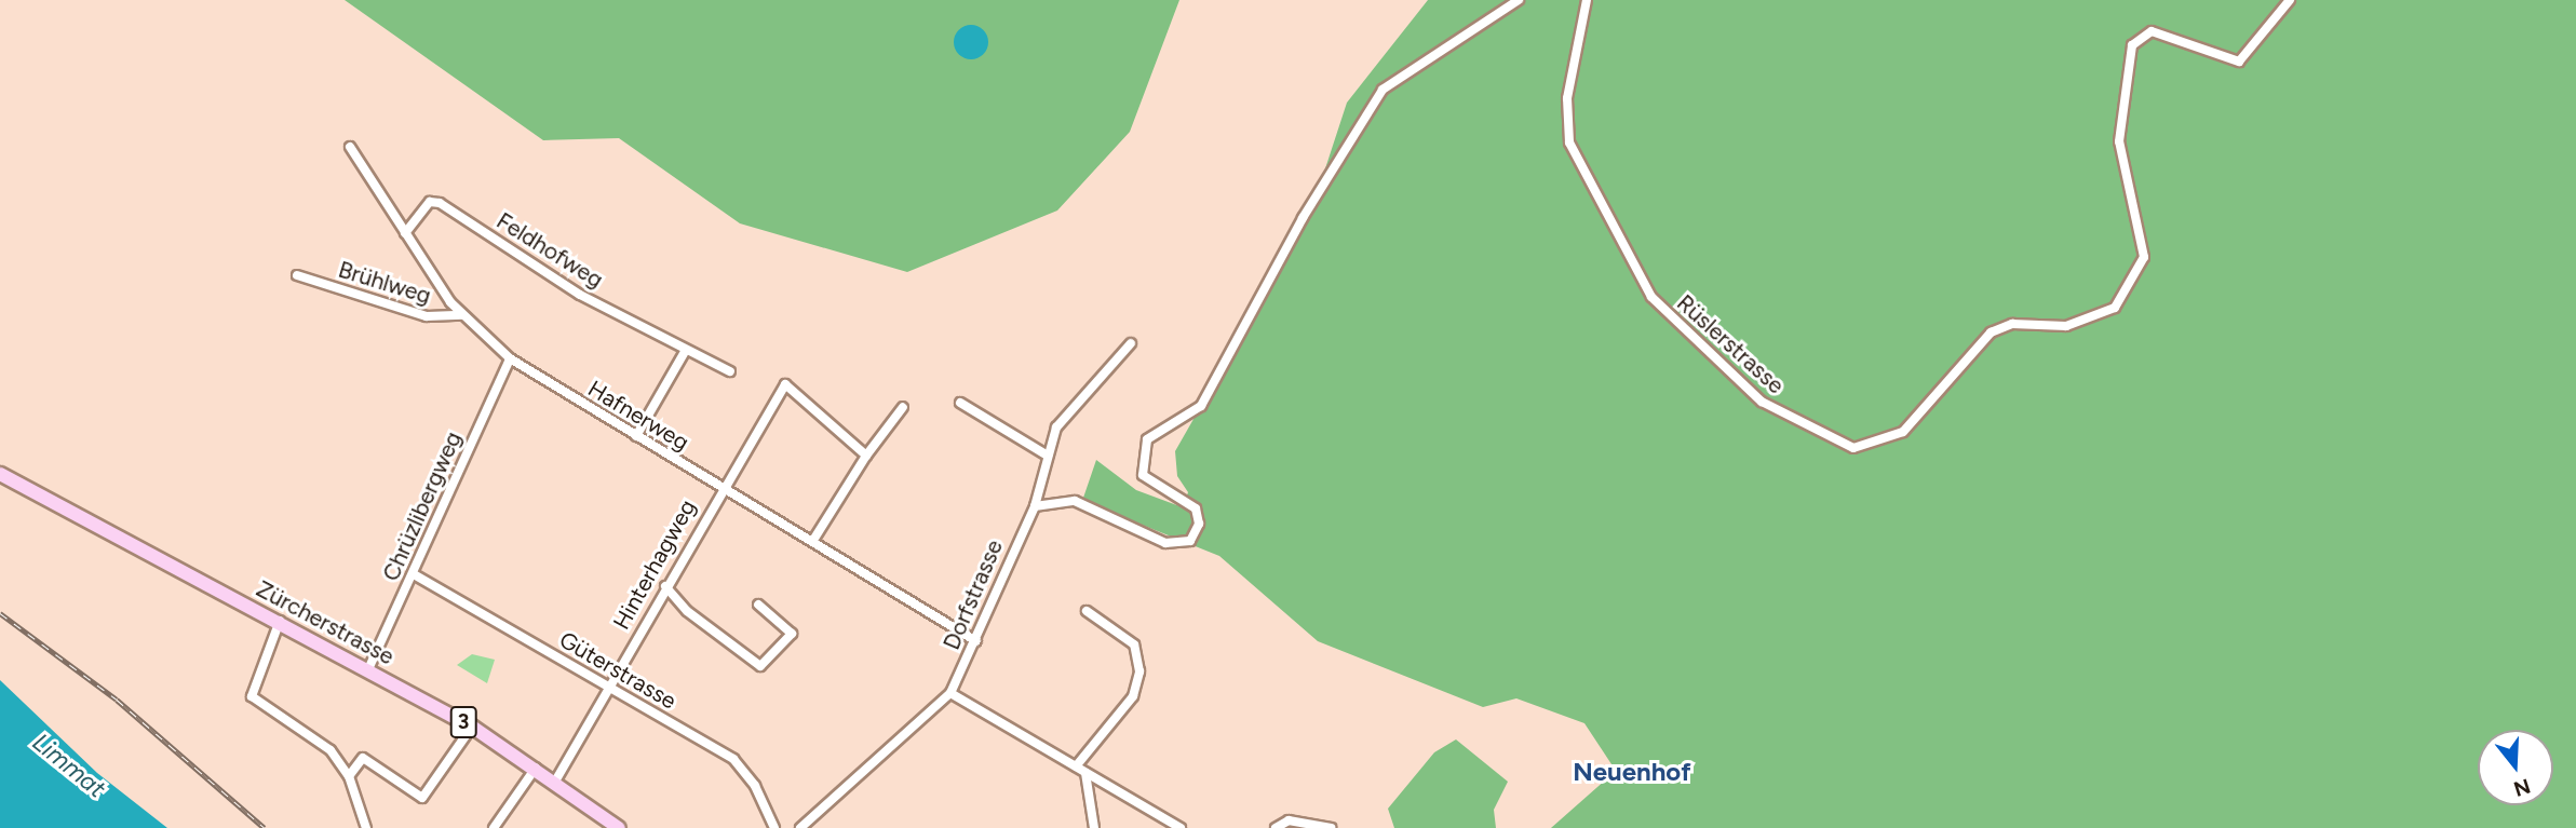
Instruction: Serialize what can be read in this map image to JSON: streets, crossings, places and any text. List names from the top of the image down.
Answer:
{
  "streets": {
    "main road": ["Zürcherstrasse", "3"],
    "street": [
      "Feldhofweg",
      "Brühlweg",
      "Rüslerstrasse",
      "Hafnerweg",
      "Chrüzlibergweg",
      "Hinterhagweg",
      "Dorfstrasse",
      "Güterstrasse"
    ]
  },
  "crossings": [
    ["Feldhofweg", "Hafnerweg"],
    ["Brühlweg", "Hafnerweg"],
    ["Hafnerweg", "Chrüzlibergweg"],
    ["Hafnerweg", "Hinterhagweg"],
    ["Hafnerweg", "Dorfstrasse"],
    ["Chrüzlibergweg", "Zürcherstrasse"],
    ["Chrüzlibergweg", "Güterstrasse"],
    ["Hinterhagweg", "Zürcherstrasse"],
    ["Hinterhagweg", "Güterstrasse"]
  ],
  "districts": ["Neuenhof"],
  "water": ["Limmat"],
  "north": "bottom"
}
